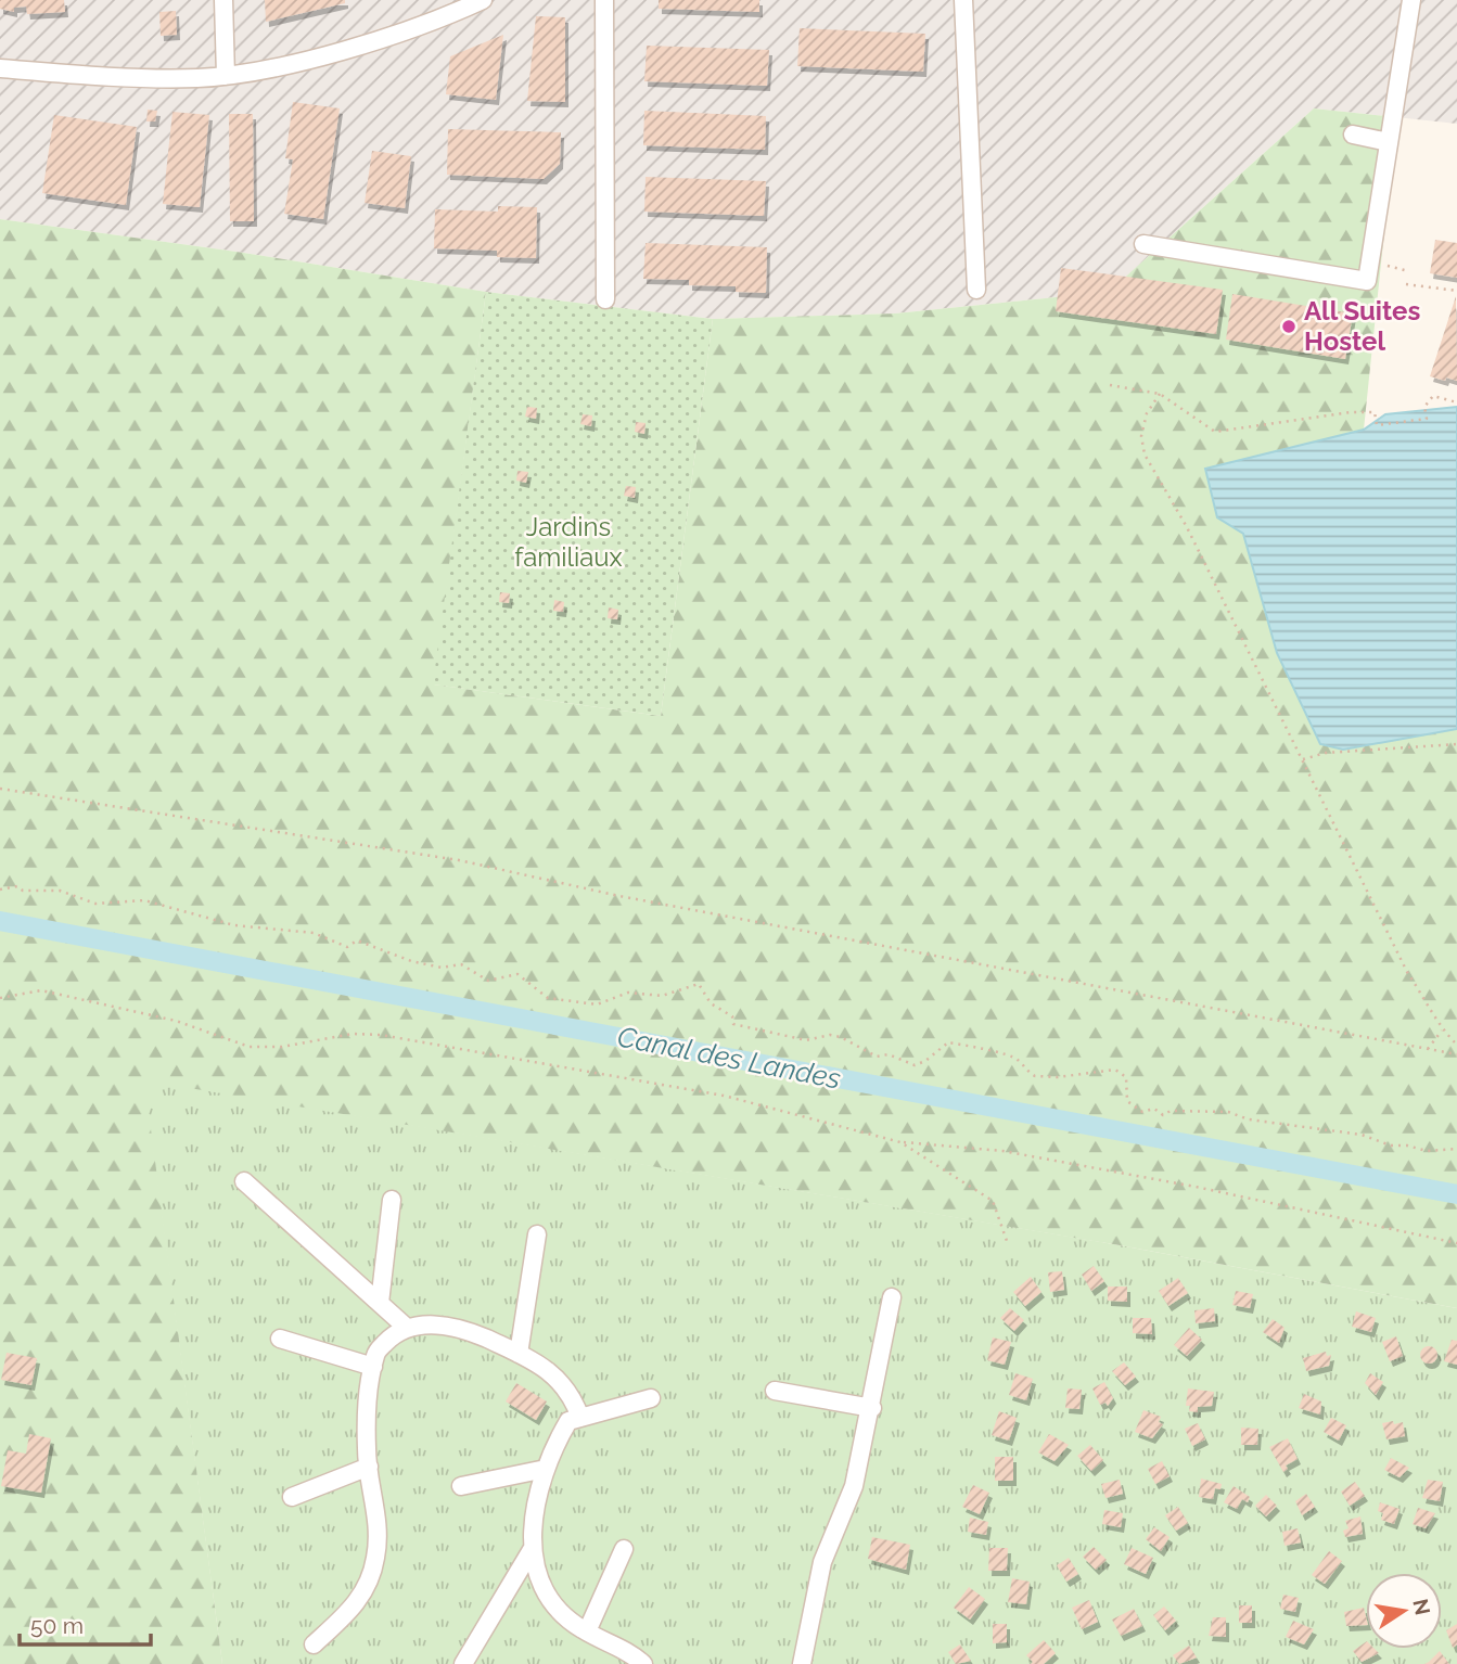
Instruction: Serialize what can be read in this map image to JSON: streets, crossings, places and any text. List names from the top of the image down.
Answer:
{
  "water": ["Canal des Landes"],
  "parks": ["Jardins familiaux"],
  "places": ["All Suites Hostel"],
  "scale_bar": "50 m",
  "north": "right"
}
